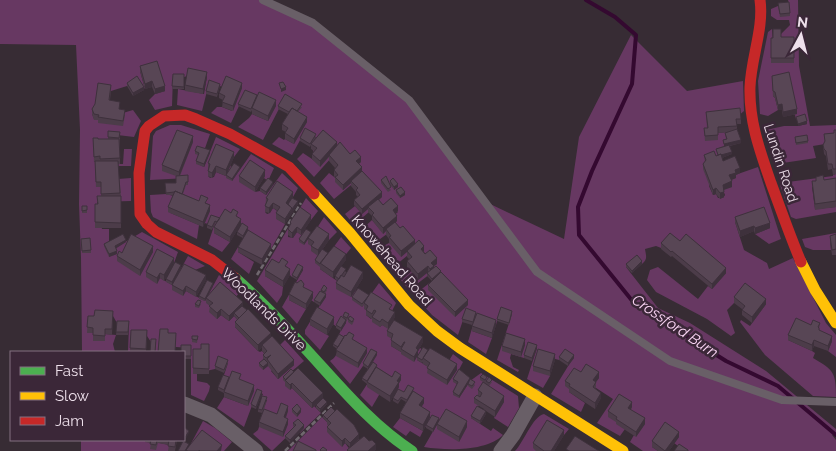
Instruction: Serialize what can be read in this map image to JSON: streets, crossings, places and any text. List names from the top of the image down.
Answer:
{
  "streets": {
    "street": ["Lundin Road", "Knowehead Road", "Woodlands Drive"]
  },
  "crossings": [
    ["Knowehead Road", "Woodlands Drive"]
  ],
  "water": ["Crossford Burn"],
  "legend": ["Fast", "Slow", "Jam"],
  "north": "top"
}
